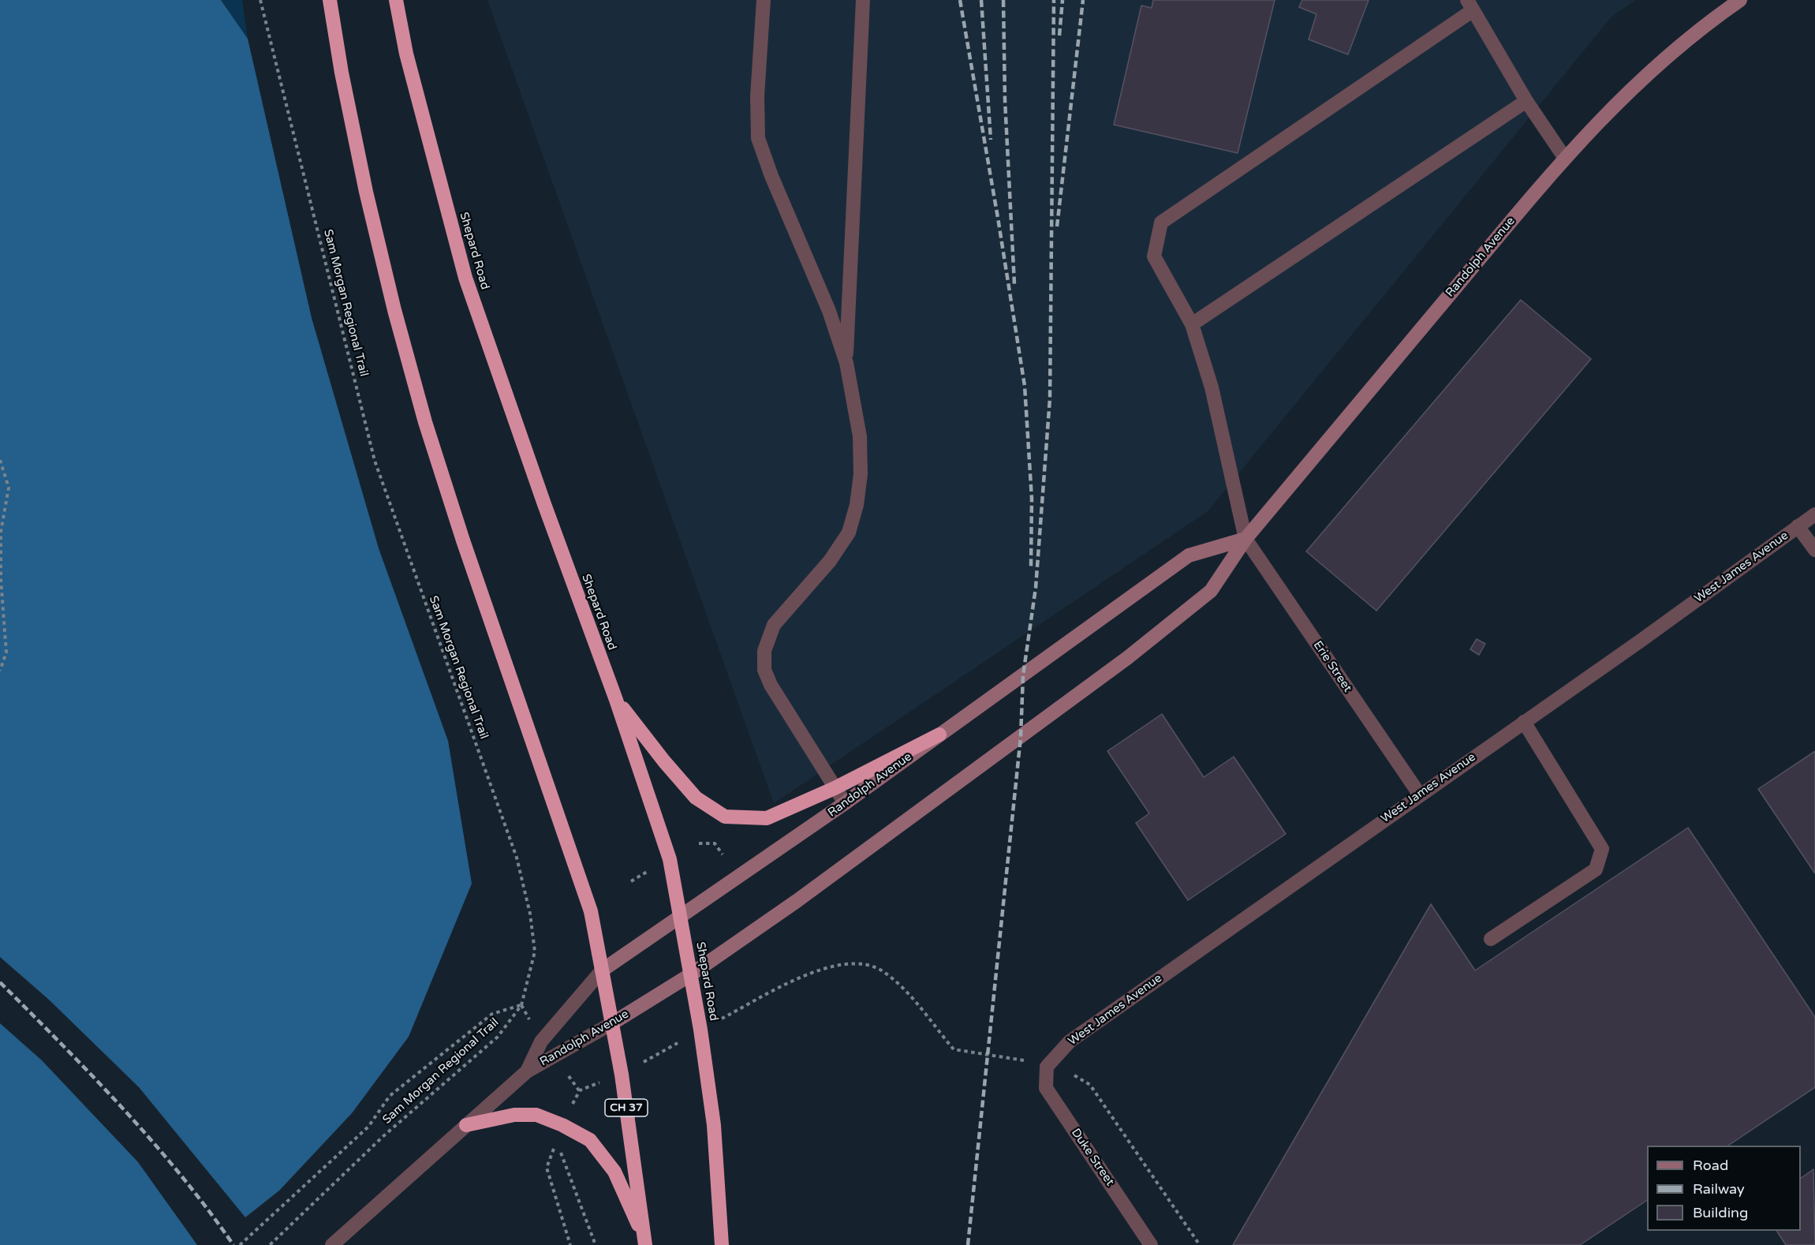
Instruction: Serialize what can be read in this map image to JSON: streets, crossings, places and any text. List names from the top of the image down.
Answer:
{
  "streets": {
    "highway": ["Shepard Road", "CH 37"],
    "street": [
      "Randolph Avenue",
      "West James Avenue",
      "Erie Street",
      "Duke Street"
    ],
    "path": ["Sam Morgan Regional Trail"]
  },
  "crossings": [
    ["Shepard Road", "Randolph Avenue"],
    ["Randolph Avenue", "Erie Street"],
    ["Randolph Avenue", "CH 37"],
    ["West James Avenue", "Erie Street"],
    ["West James Avenue", "Duke Street"]
  ],
  "legend": ["Road", "Railway", "Building"]
}
